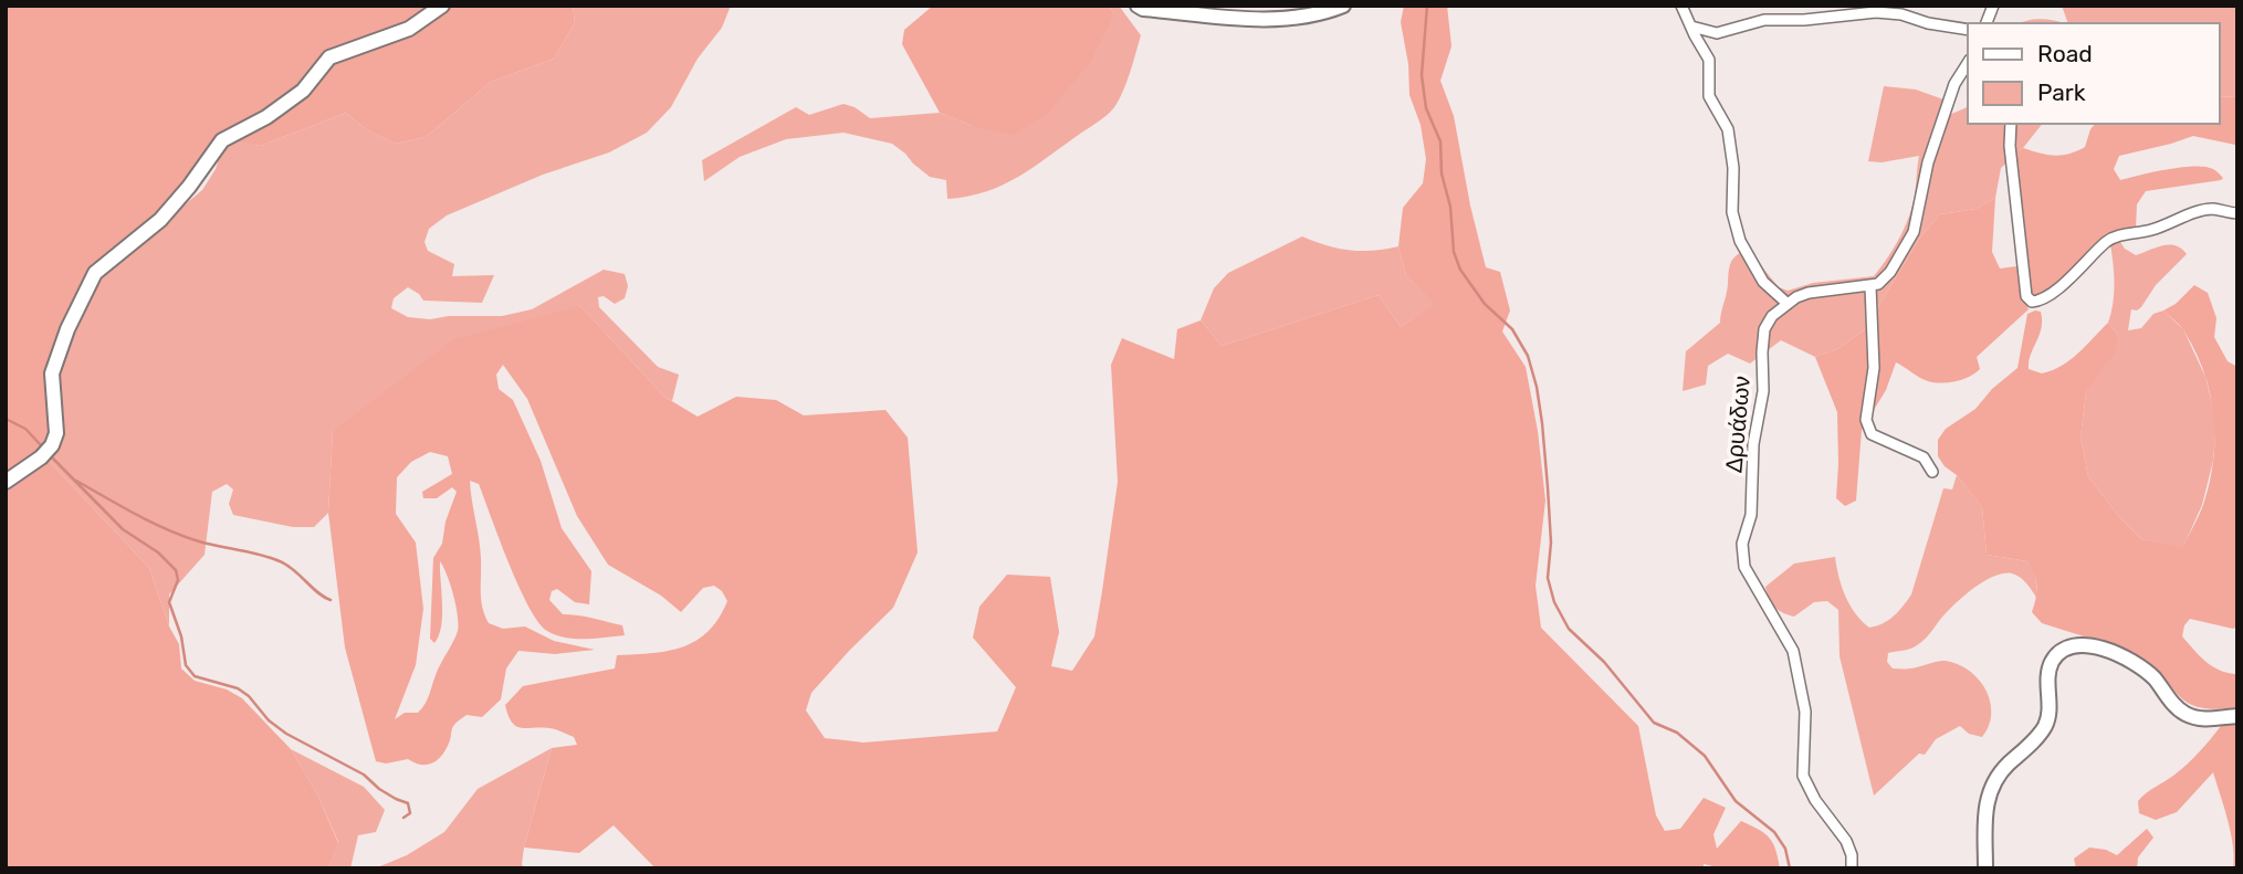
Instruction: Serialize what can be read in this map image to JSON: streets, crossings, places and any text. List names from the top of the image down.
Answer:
{
  "streets": {
    "street": ["Δρυάδων"]
  },
  "legend": ["Road", "Park"]
}
